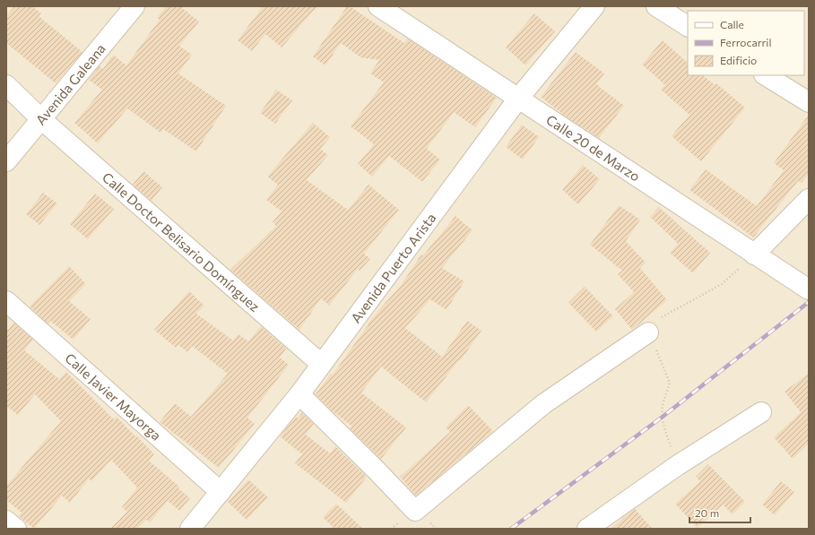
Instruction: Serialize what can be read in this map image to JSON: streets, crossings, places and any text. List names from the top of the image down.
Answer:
{
  "streets": {
    "street": [
      "Avenida Galeana",
      "Calle 20 de Marzo",
      "Calle Doctor Belisario Domínguez",
      "Avenida Puerto Arista",
      "Calle Javier Mayorga"
    ]
  },
  "crossings": [
    ["Avenida Galeana", "Calle Doctor Belisario Domínguez"],
    ["Calle 20 de Marzo", "Avenida Puerto Arista"],
    ["Calle Doctor Belisario Domínguez", "Avenida Puerto Arista"],
    ["Avenida Puerto Arista", "Calle Javier Mayorga"]
  ],
  "legend": ["Calle", "Ferrocarril", "Edificio"],
  "scale_bar": "20 m"
}
